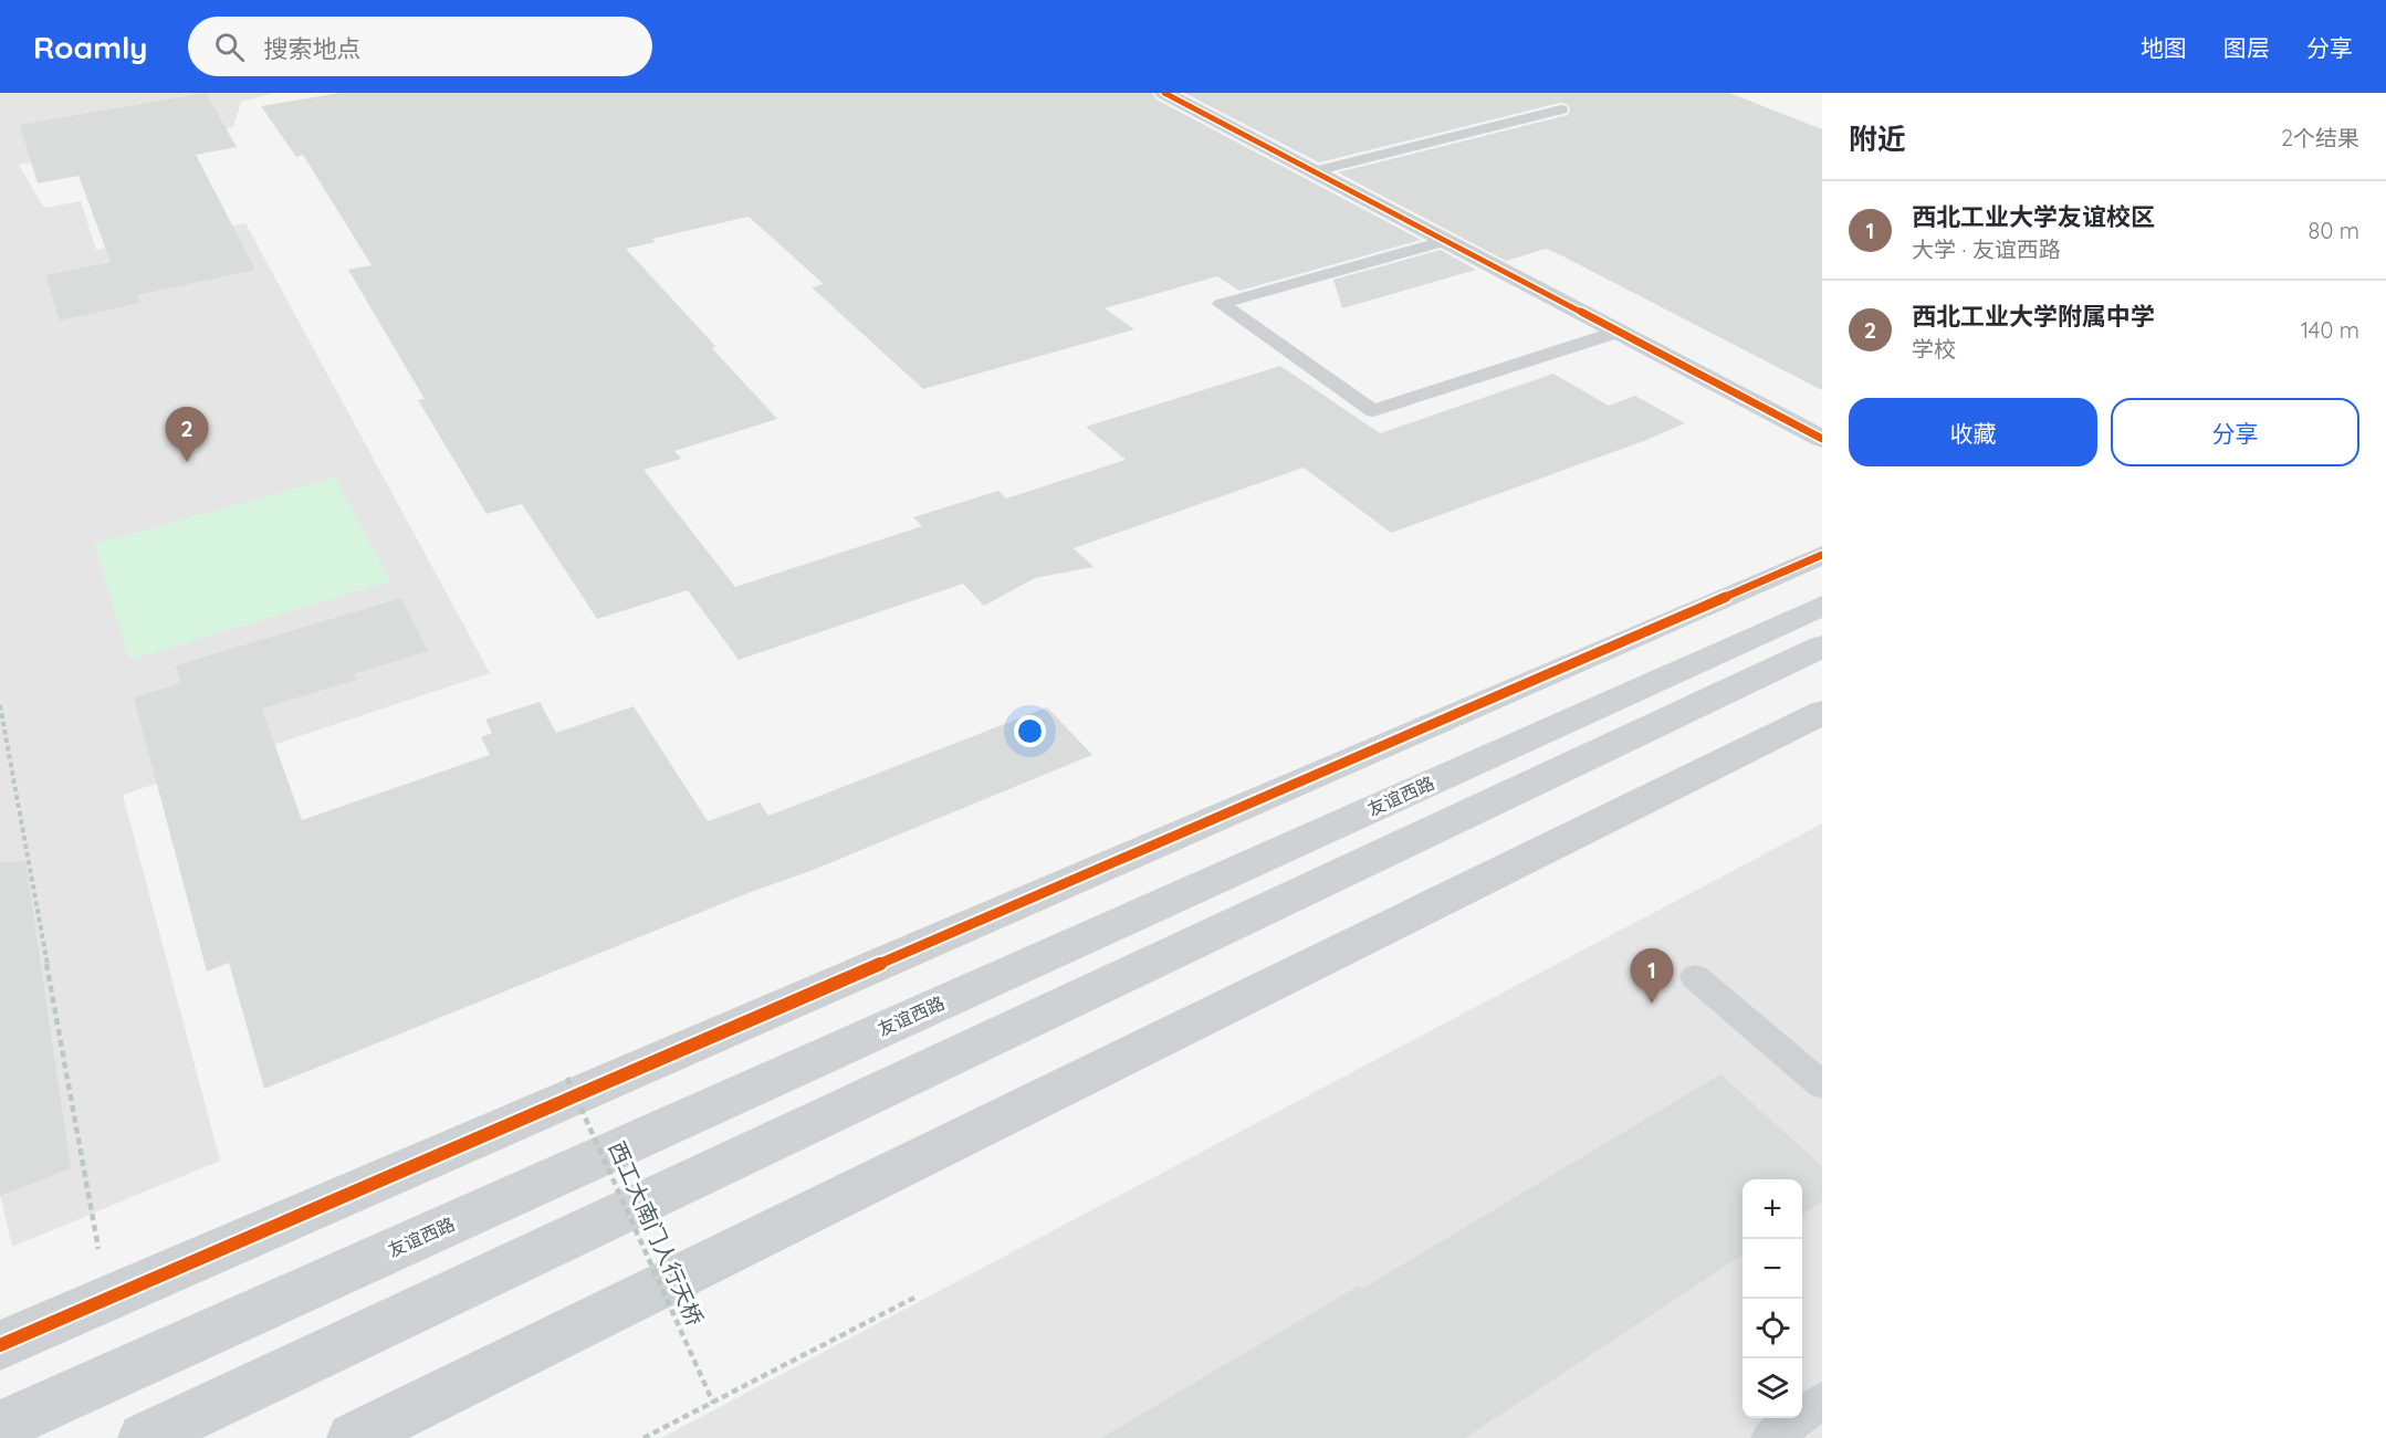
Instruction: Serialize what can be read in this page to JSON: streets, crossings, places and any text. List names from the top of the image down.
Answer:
{
  "streets": {
    "main road": ["友谊西路"],
    "path": ["西工大南门人行天桥"]
  },
  "page": {
    "header": "Roamly",
    "search": "搜索地点",
    "nav": ["地图", "图层", "分享"],
    "heading": ["附近", "2个结果"],
    "list": [
      {
        "mark": "1",
        "name": "西北工业大学友谊校区",
        "note": "大学 · 友谊西路",
        "value": "80 m"
      },
      {
        "mark": "2",
        "name": "西北工业大学附属中学",
        "note": "学校",
        "value": "140 m"
      }
    ],
    "buttons": ["收藏", "分享"],
    "pins": ["2", "1"],
    "map_buttons": ["+", "−"]
  }
}
